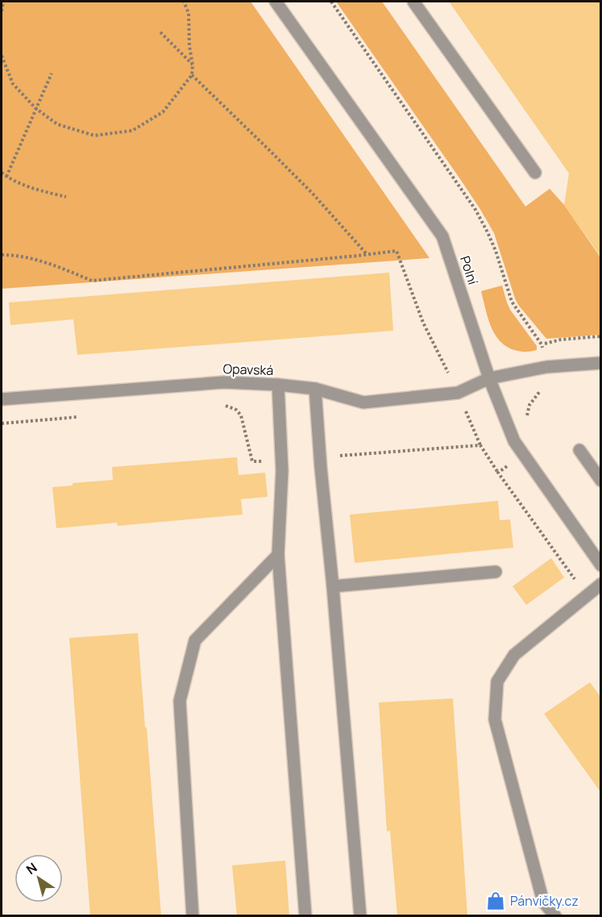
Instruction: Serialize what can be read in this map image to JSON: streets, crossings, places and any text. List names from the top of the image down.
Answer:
{
  "streets": {
    "street": ["Polní", "Opavská"]
  },
  "crossings": [
    ["Polní", "Opavská"]
  ],
  "places": {
    "shop": ["Pánvičky.cz"]
  },
  "north": "top left"
}
